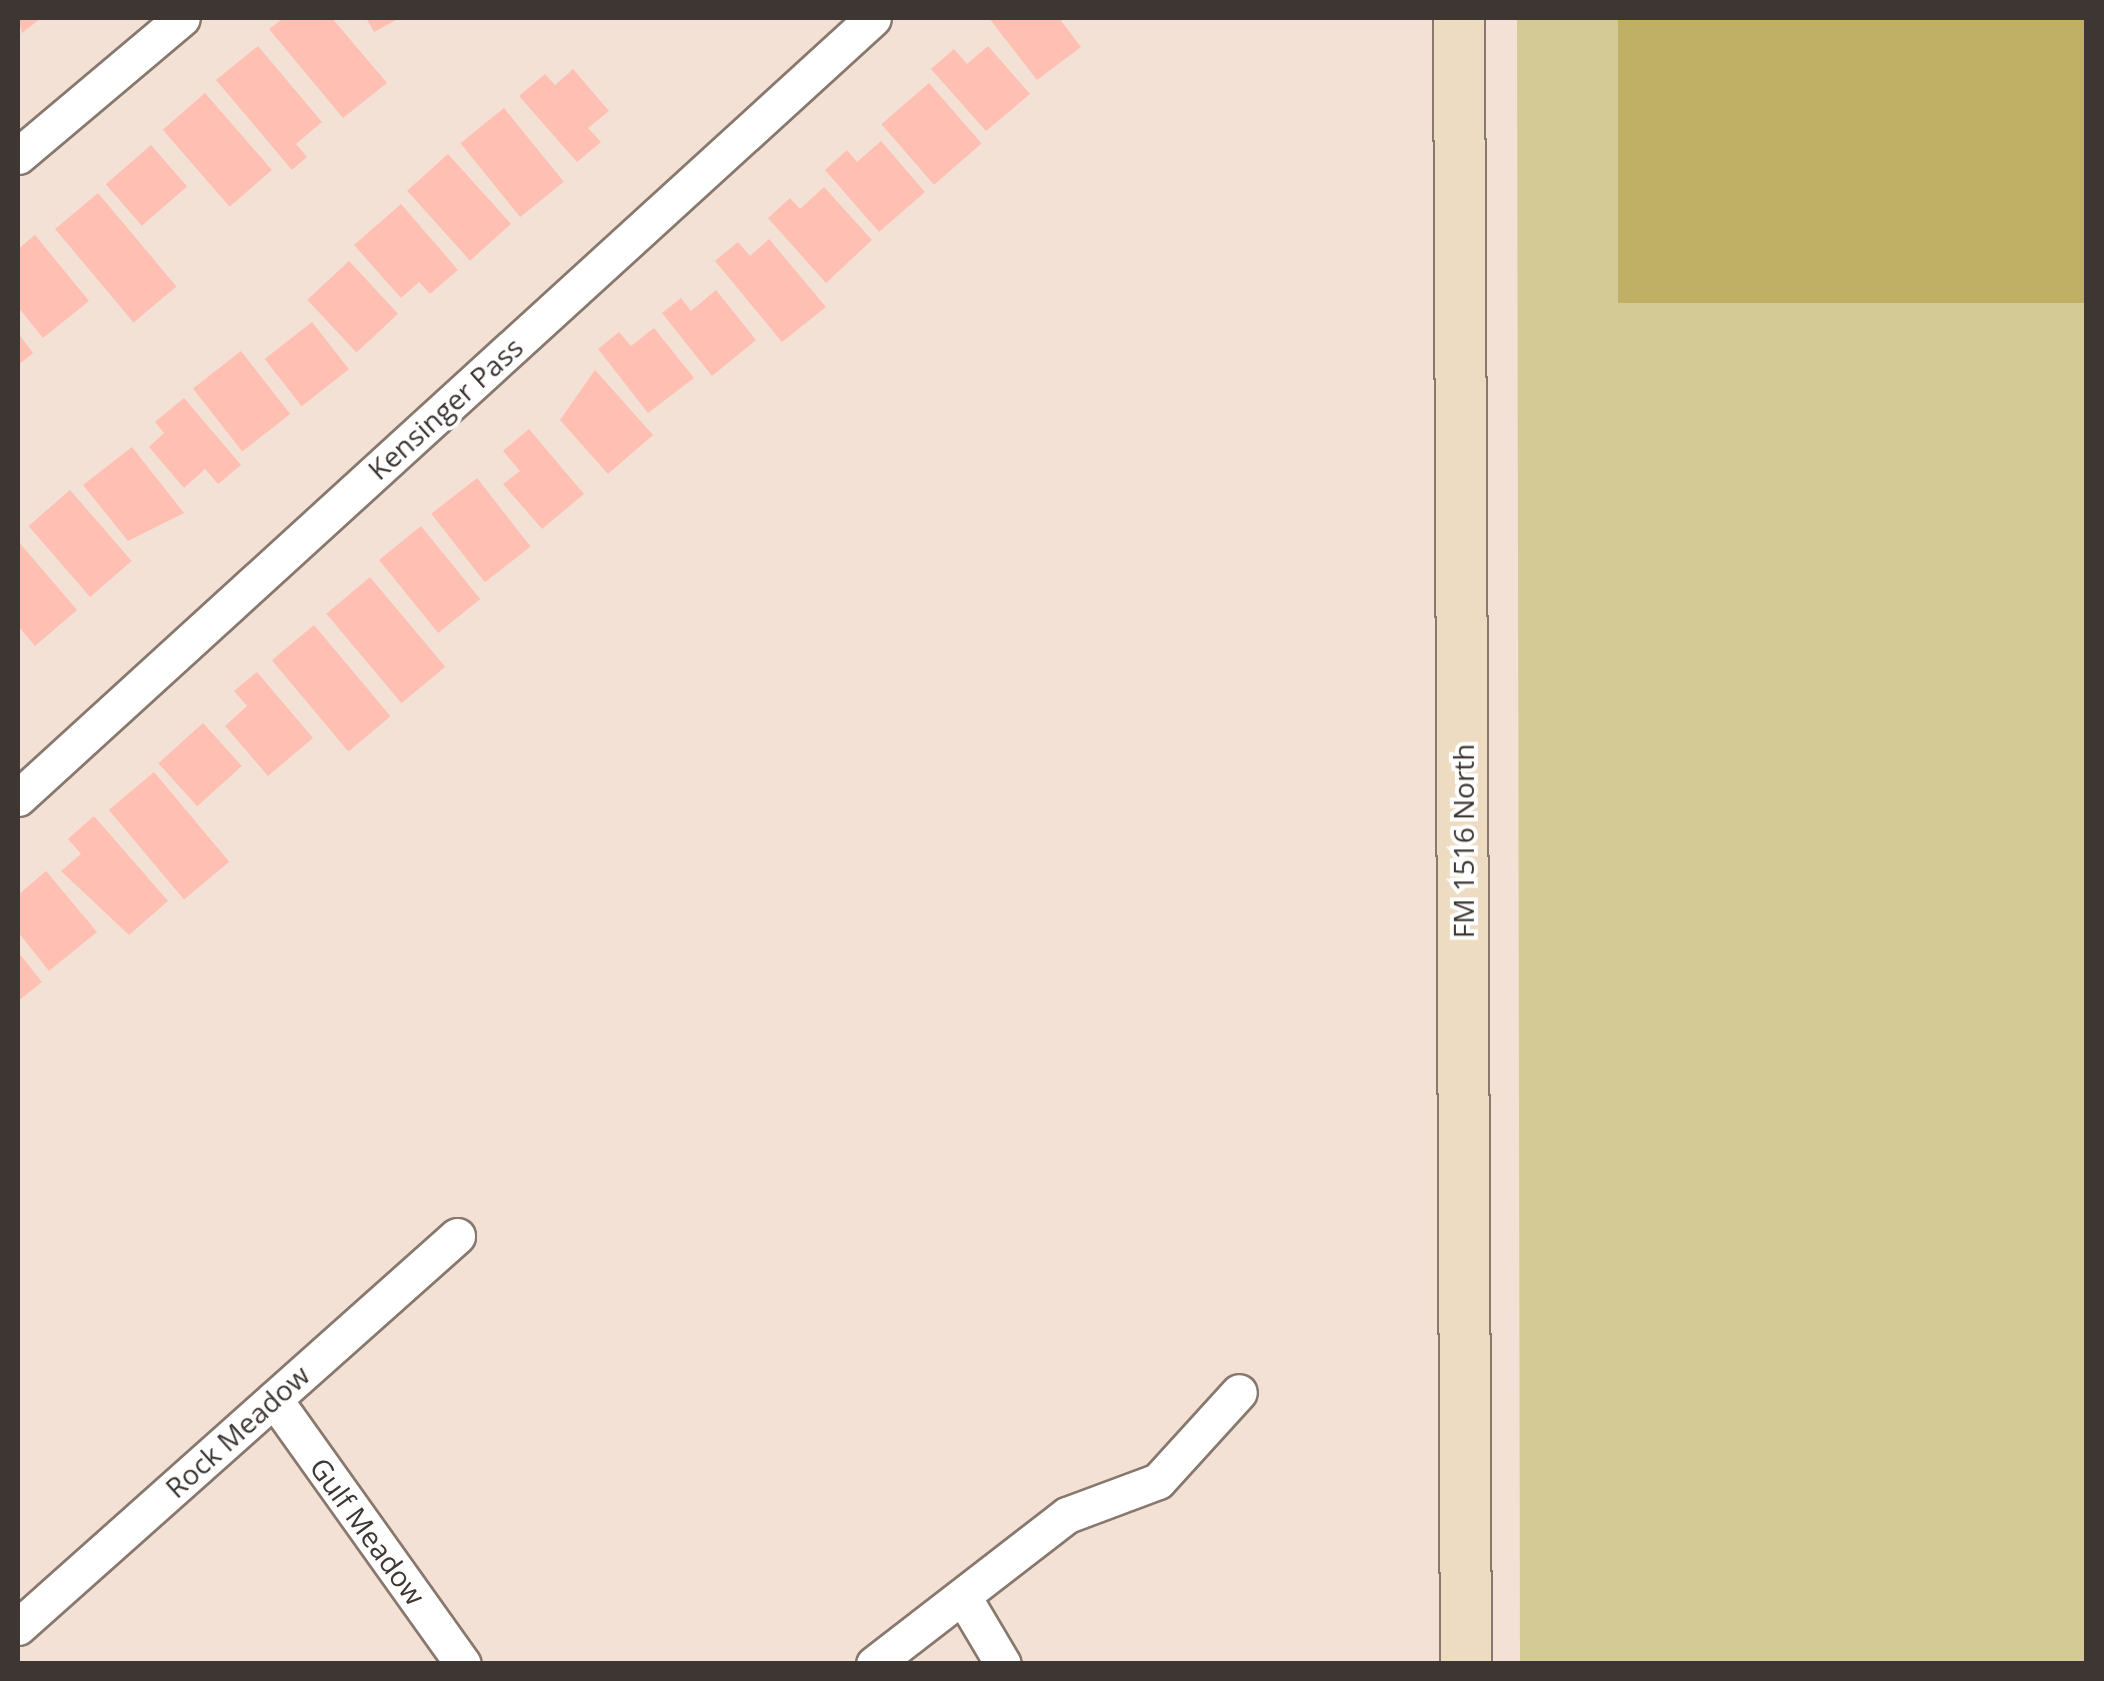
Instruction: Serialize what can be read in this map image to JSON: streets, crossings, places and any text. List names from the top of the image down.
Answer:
{
  "streets": {
    "main road": ["FM 1516 North"],
    "street": ["Kensinger Pass", "Rock Meadow", "Gulf Meadow"]
  },
  "crossings": [
    ["Rock Meadow", "Gulf Meadow"]
  ]
}
